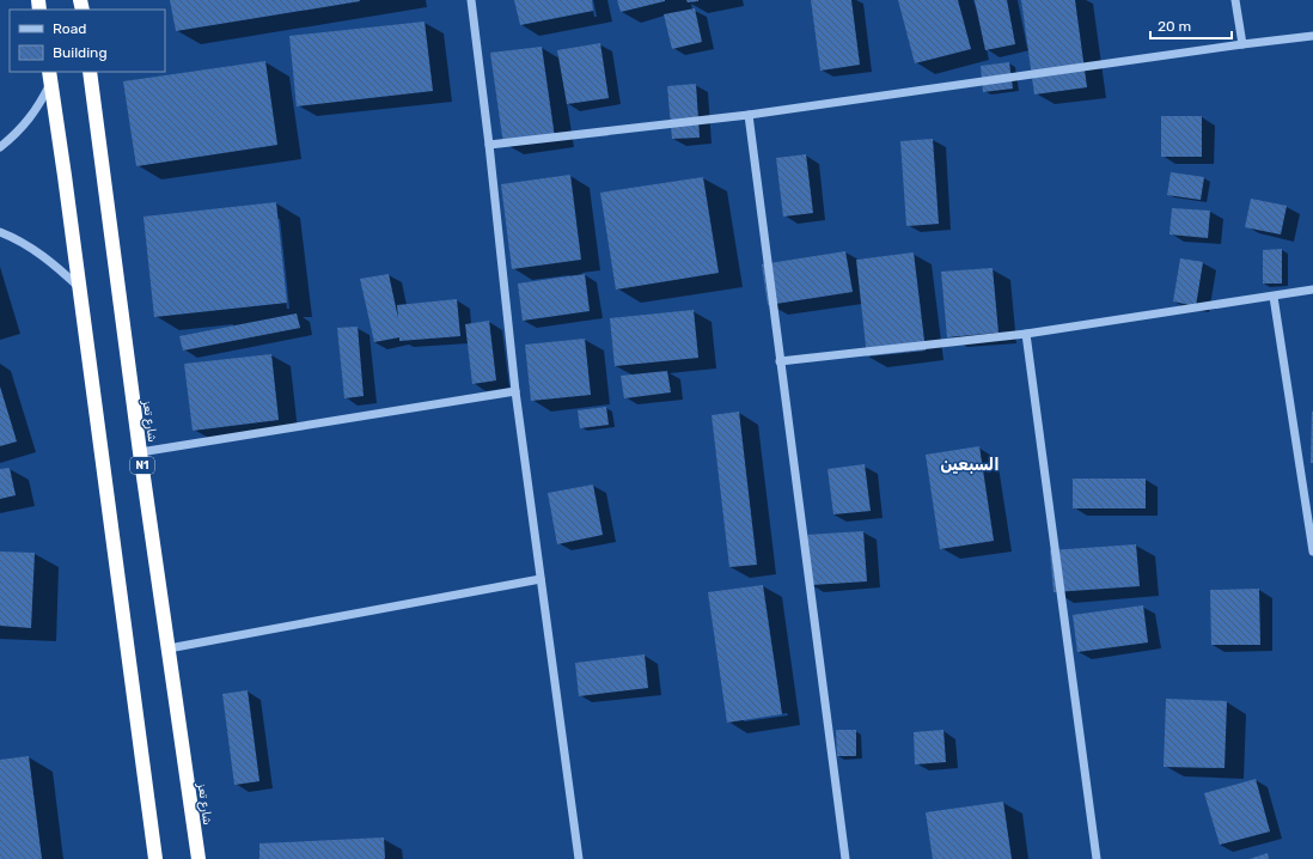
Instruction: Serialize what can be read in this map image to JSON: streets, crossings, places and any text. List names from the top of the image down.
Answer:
{
  "streets": {
    "highway": ["شارع تعز", "N1"]
  },
  "districts": ["السبعين"],
  "legend": ["Road", "Building"],
  "scale_bar": "20 m"
}
